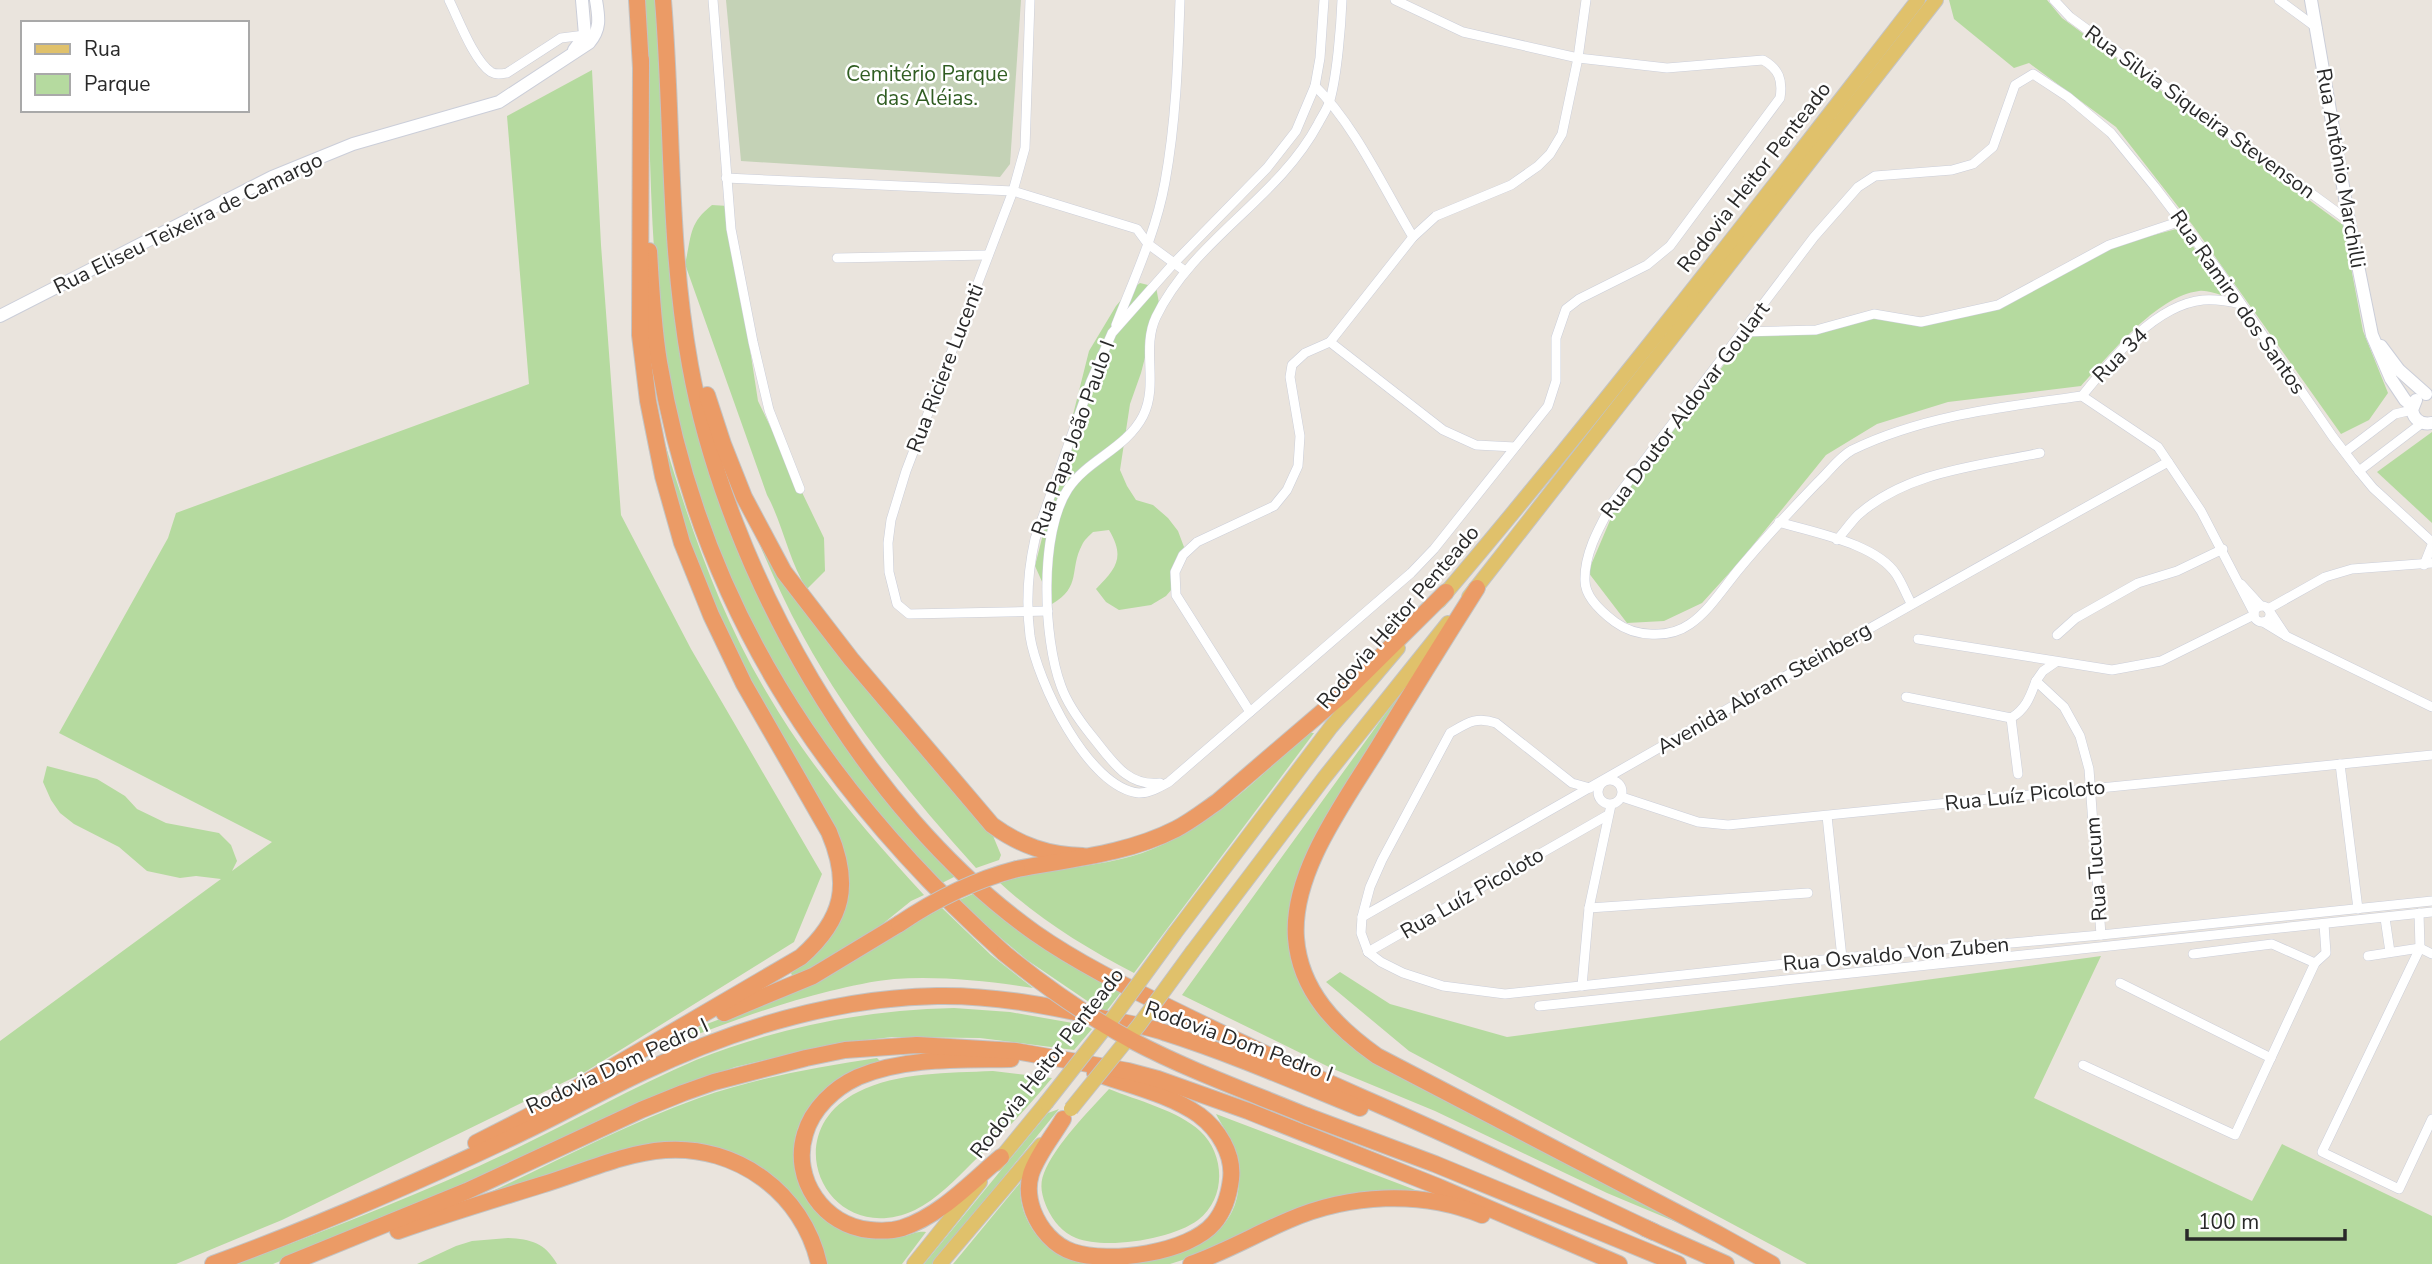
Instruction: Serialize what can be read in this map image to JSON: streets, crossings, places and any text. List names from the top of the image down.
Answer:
{
  "streets": {
    "highway": ["Rodovia Dom Pedro I"],
    "main road": ["Rodovia Heitor Penteado"],
    "street": [
      "Rua Silvia Siqueira Stevenson",
      "Rua Antônio Marchilli",
      "Rua Eliseu Teixeira de Camargo",
      "Rua Ramiro dos Santos",
      "Rua 34",
      "Rua Riciere Lucenti",
      "Rua Doutor Aldovar Goulart",
      "Rua Papa João Paulo I",
      "Avenida Abram Steinberg",
      "Rua Luíz Picoloto",
      "Rua Tucum",
      "Rua Osvaldo Von Zuben"
    ]
  },
  "crossings": [
    ["Rua Silvia Siqueira Stevenson", "Rua Antônio Marchilli"],
    ["Rua Ramiro dos Santos", "Rua 34"],
    ["Rua Ramiro dos Santos", "Rua Doutor Aldovar Goulart"],
    ["Rua 34", "Rua Doutor Aldovar Goulart"],
    ["Rua Riciere Lucenti", "Rua Papa João Paulo I"],
    ["Avenida Abram Steinberg", "Rua Luíz Picoloto"],
    ["Rua Luíz Picoloto", "Rua Tucum"],
    ["Rua Luíz Picoloto", "Rua Osvaldo Von Zuben"],
    ["Rua Tucum", "Rua Osvaldo Von Zuben"]
  ],
  "parks": ["Cemitério Parque das Aléias."],
  "legend": ["Rua", "Parque"],
  "scale_bar": "100 m"
}
